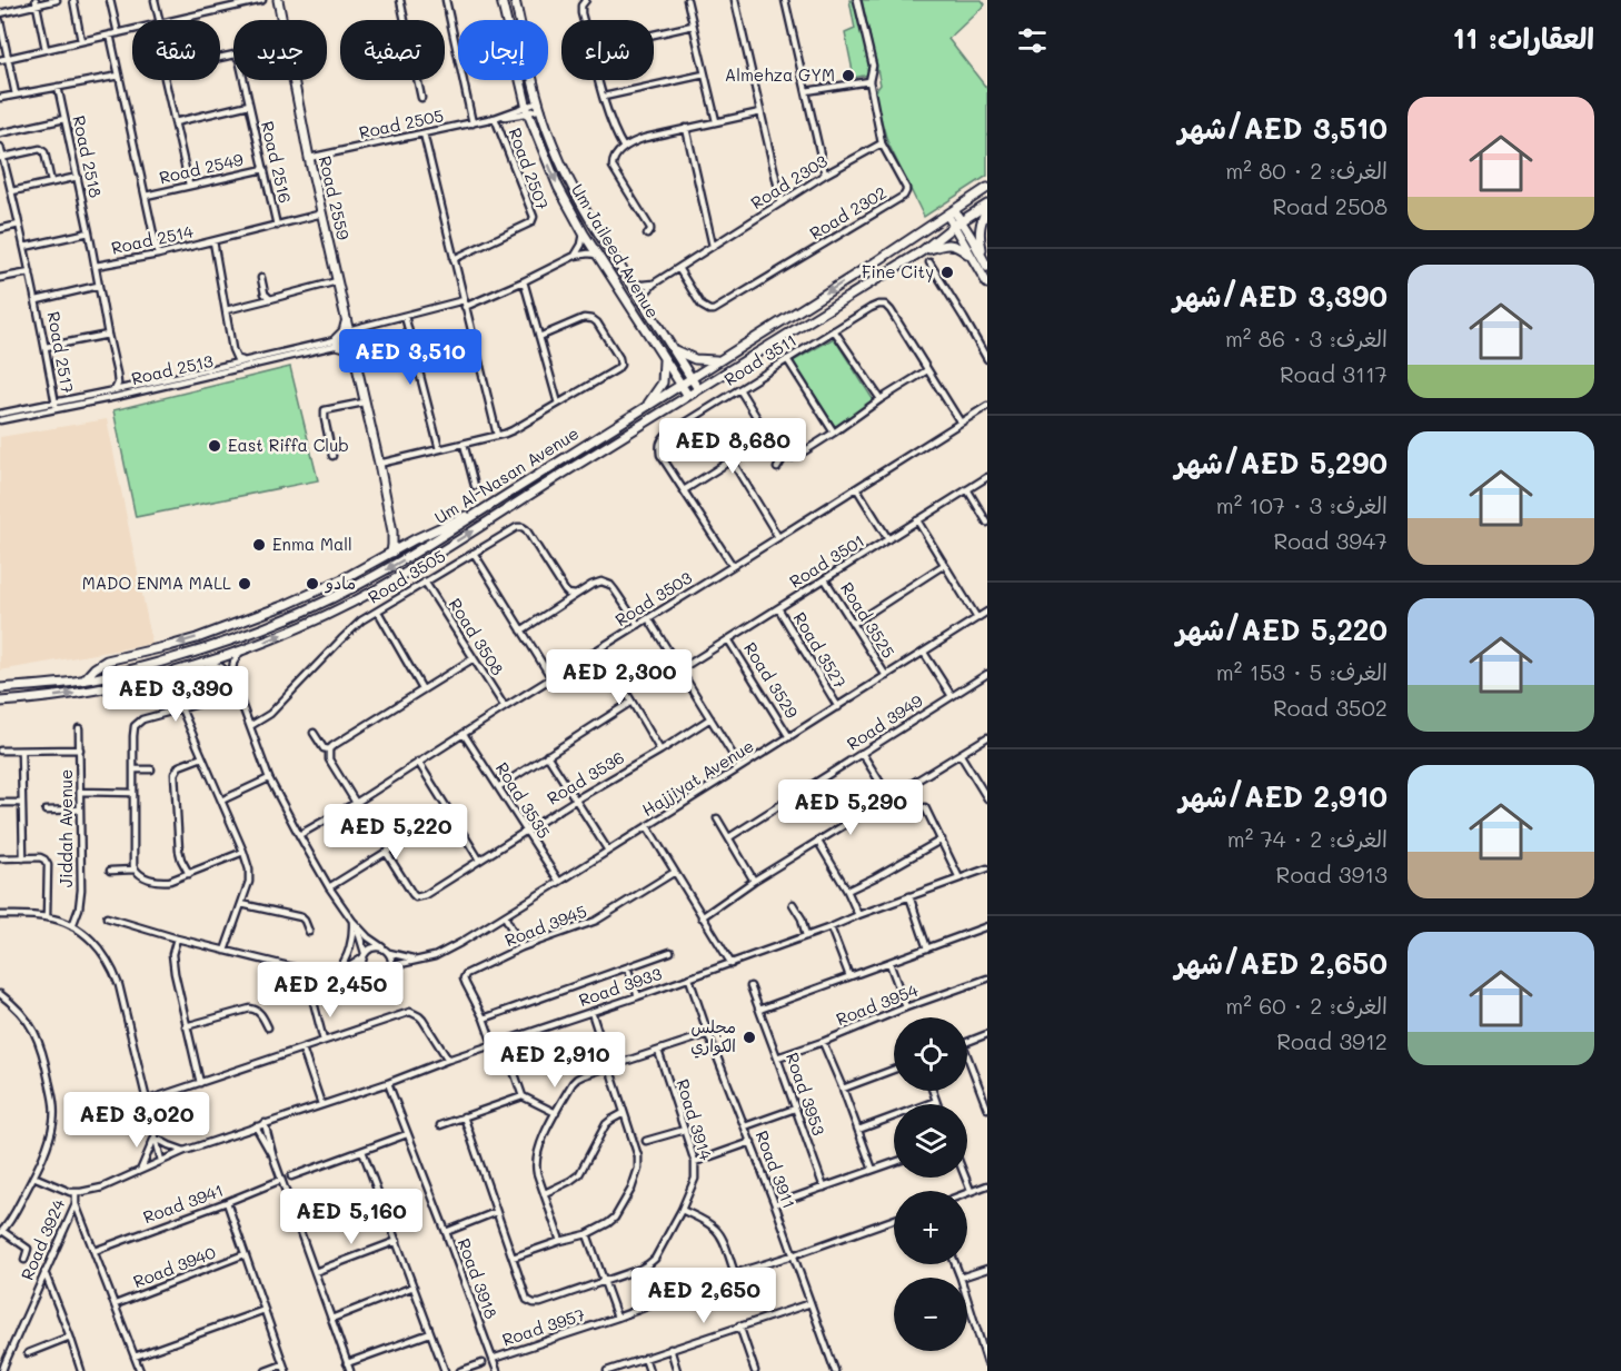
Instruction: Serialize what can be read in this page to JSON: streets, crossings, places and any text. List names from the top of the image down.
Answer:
{
  "streets": {
    "main road": ["Road 2559", "Um Jaileed Avenue", "Um Al-Nasan Avenue"],
    "street": [
      "Road 2505",
      "Road 2518",
      "Road 2516",
      "Road 2549",
      "Road 2507",
      "Road 2303",
      "Road 2302",
      "Road 2514",
      "Road 2517",
      "Road 3511",
      "Road 2513",
      "Road 3501",
      "Road 3505",
      "Road 3503",
      "Road 3525",
      "Road 3508",
      "Road 3527",
      "Road 3529",
      "Road 3949",
      "Road 3536",
      "Hajjiyat Avenue",
      "Road 3535",
      "Jiddah Avenue",
      "Road 3945",
      "Road 3933",
      "Road 3954",
      "Road 3953",
      "Road 3914",
      "Road 3911",
      "Road 3941",
      "Road 3924",
      "Road 3940",
      "Road 3918",
      "Road 3957"
    ]
  },
  "crossings": [
    ["Road 2505", "Road 2507"],
    ["Road 2505", "Road 2559"],
    ["Road 2505", "Um Jaileed Avenue"],
    ["Road 2518", "Road 2514"],
    ["Road 2518", "Road 2517"],
    ["Road 2518", "Road 2513"],
    ["Road 2516", "Road 2549"],
    ["Road 2516", "Road 2514"],
    ["Road 2549", "Road 2514"],
    ["Road 2303", "Road 2302"],
    ["Road 2303", "Um Jaileed Avenue"],
    ["Road 2559", "Road 2514"],
    ["Road 2559", "Road 2513"],
    ["Um Jaileed Avenue", "Um Al-Nasan Avenue"],
    ["Road 2517", "Road 2513"],
    ["Road 3511", "Road 3503"],
    ["Road 3501", "Road 3525"],
    ["Road 3501", "Road 3527"],
    ["Road 3501", "Road 3529"],
    ["Road 3505", "Road 3508"],
    ["Road 3503", "Road 3508"],
    ["Road 3503", "Road 3535"],
    ["Road 3525", "Hajjiyat Avenue"],
    ["Road 3527", "Hajjiyat Avenue"],
    ["Road 3529", "Hajjiyat Avenue"],
    ["Road 3536", "Road 3535"],
    ["Hajjiyat Avenue", "Road 3535"],
    ["Road 3945", "Road 3933"],
    ["Road 3933", "Road 3911"],
    ["Road 3933", "Road 3924"],
    ["Road 3933", "Road 3918"],
    ["Road 3954", "Road 3953"],
    ["Road 3911", "Road 3957"],
    ["Road 3918", "Road 3957"]
  ],
  "places": [
    "Almehza GYM",
    "Fine City",
    "East Riffa Club",
    "Enma Mall",
    "MADO ENMA MALL",
    "مادو",
    "مجلس الكواري"
  ],
  "page": {
    "heading": "العقارات: 11",
    "chip": [
      "شراء",
      "إيجار",
      "تصفية",
      "جديد",
      "شقة"
    ],
    "list": [
      {
        "name": "AED 3,510/شهر",
        "note": "الغرف: 2 · 80 m² · Road 2508"
      },
      {
        "name": "AED 3,390/شهر",
        "note": "الغرف: 3 · 86 m² · Road 3117"
      },
      {
        "name": "AED 5,290/شهر",
        "note": "الغرف: 3 · 107 m² · Road 3947"
      },
      {
        "name": "AED 5,220/شهر",
        "note": "الغرف: 5 · 153 m² · Road 3502"
      },
      {
        "name": "AED 2,910/شهر",
        "note": "الغرف: 2 · 74 m² · Road 3913"
      },
      {
        "name": "AED 2,650/شهر",
        "note": "الغرف: 2 · 60 m² · Road 3912"
      }
    ],
    "price": [
      "AED 3,510",
      "AED 8,680",
      "AED 2,300",
      "AED 3,390",
      "AED 5,290",
      "AED 5,220",
      "AED 2,450",
      "AED 2,910",
      "AED 3,020",
      "AED 5,160",
      "AED 2,650"
    ],
    "map_buttons": ["+", "−"]
  }
}
